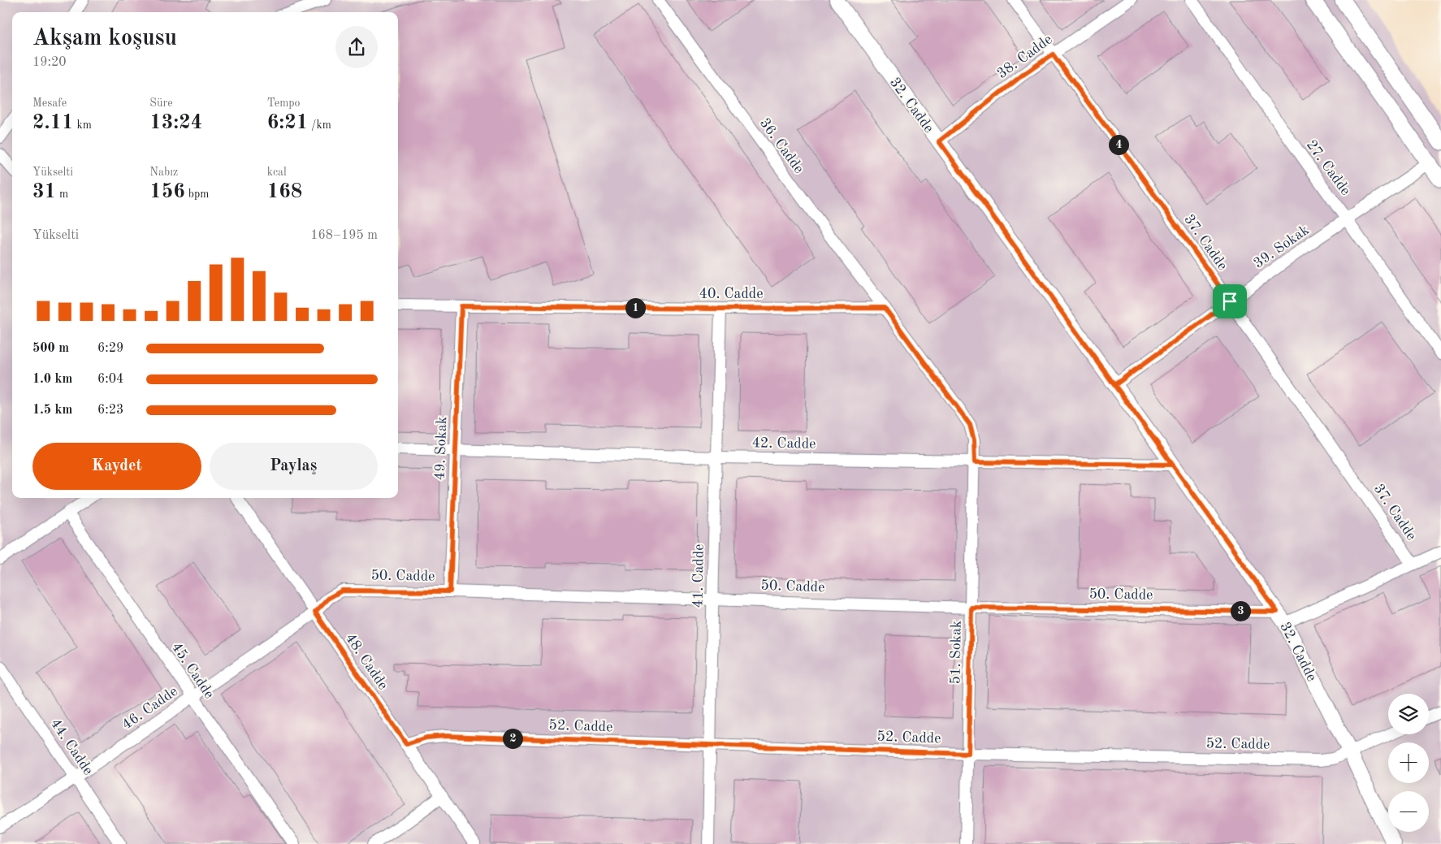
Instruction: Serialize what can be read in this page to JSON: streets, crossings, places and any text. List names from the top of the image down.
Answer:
{
  "streets": {
    "street": [
      "38. Cadde",
      "32. Cadde",
      "36. Cadde",
      "27. Cadde",
      "37. Cadde",
      "39. Sokak",
      "40. Cadde",
      "42. Cadde",
      "49. Sokak",
      "50. Cadde",
      "41. Cadde",
      "51. Sokak",
      "48. Cadde",
      "45. Cadde",
      "46. Cadde",
      "52. Cadde",
      "44. Cadde"
    ]
  },
  "crossings": [
    ["38. Cadde", "32. Cadde"],
    ["38. Cadde", "37. Cadde"],
    ["32. Cadde", "39. Sokak"],
    ["32. Cadde", "42. Cadde"],
    ["32. Cadde", "50. Cadde"],
    ["32. Cadde", "52. Cadde"],
    ["36. Cadde", "40. Cadde"],
    ["27. Cadde", "39. Sokak"],
    ["37. Cadde", "39. Sokak"],
    ["37. Cadde", "50. Cadde"],
    ["40. Cadde", "49. Sokak"],
    ["40. Cadde", "41. Cadde"],
    ["42. Cadde", "49. Sokak"],
    ["42. Cadde", "41. Cadde"],
    ["42. Cadde", "51. Sokak"],
    ["49. Sokak", "50. Cadde"],
    ["50. Cadde", "41. Cadde"],
    ["50. Cadde", "51. Sokak"],
    ["50. Cadde", "48. Cadde"],
    ["50. Cadde", "46. Cadde"],
    ["41. Cadde", "52. Cadde"],
    ["51. Sokak", "52. Cadde"],
    ["48. Cadde", "46. Cadde"],
    ["48. Cadde", "52. Cadde"],
    ["45. Cadde", "46. Cadde"],
    ["46. Cadde", "44. Cadde"]
  ],
  "page": {
    "heading": ["Akşam koşusu", "19:20"],
    "stats": [
      ["Mesafe", "2.11 km"],
      ["Süre", "13:24"],
      ["Tempo", "6:21 /km"],
      ["Yükselti", "31 m"],
      ["Nabız", "156 bpm"],
      ["kcal", "168"]
    ],
    "pins": [
      "4",
      "1",
      "3",
      "2"
    ],
    "chart": ["Yükselti", "168–195 m"],
    "list": [
      {
        "name": "500 m",
        "note": "6:29"
      },
      {
        "name": "1.0 km",
        "note": "6:04"
      },
      {
        "name": "1.5 km",
        "note": "6:23"
      }
    ],
    "buttons": ["Kaydet", "Paylaş"],
    "map_buttons": ["+", "−"]
  }
}
